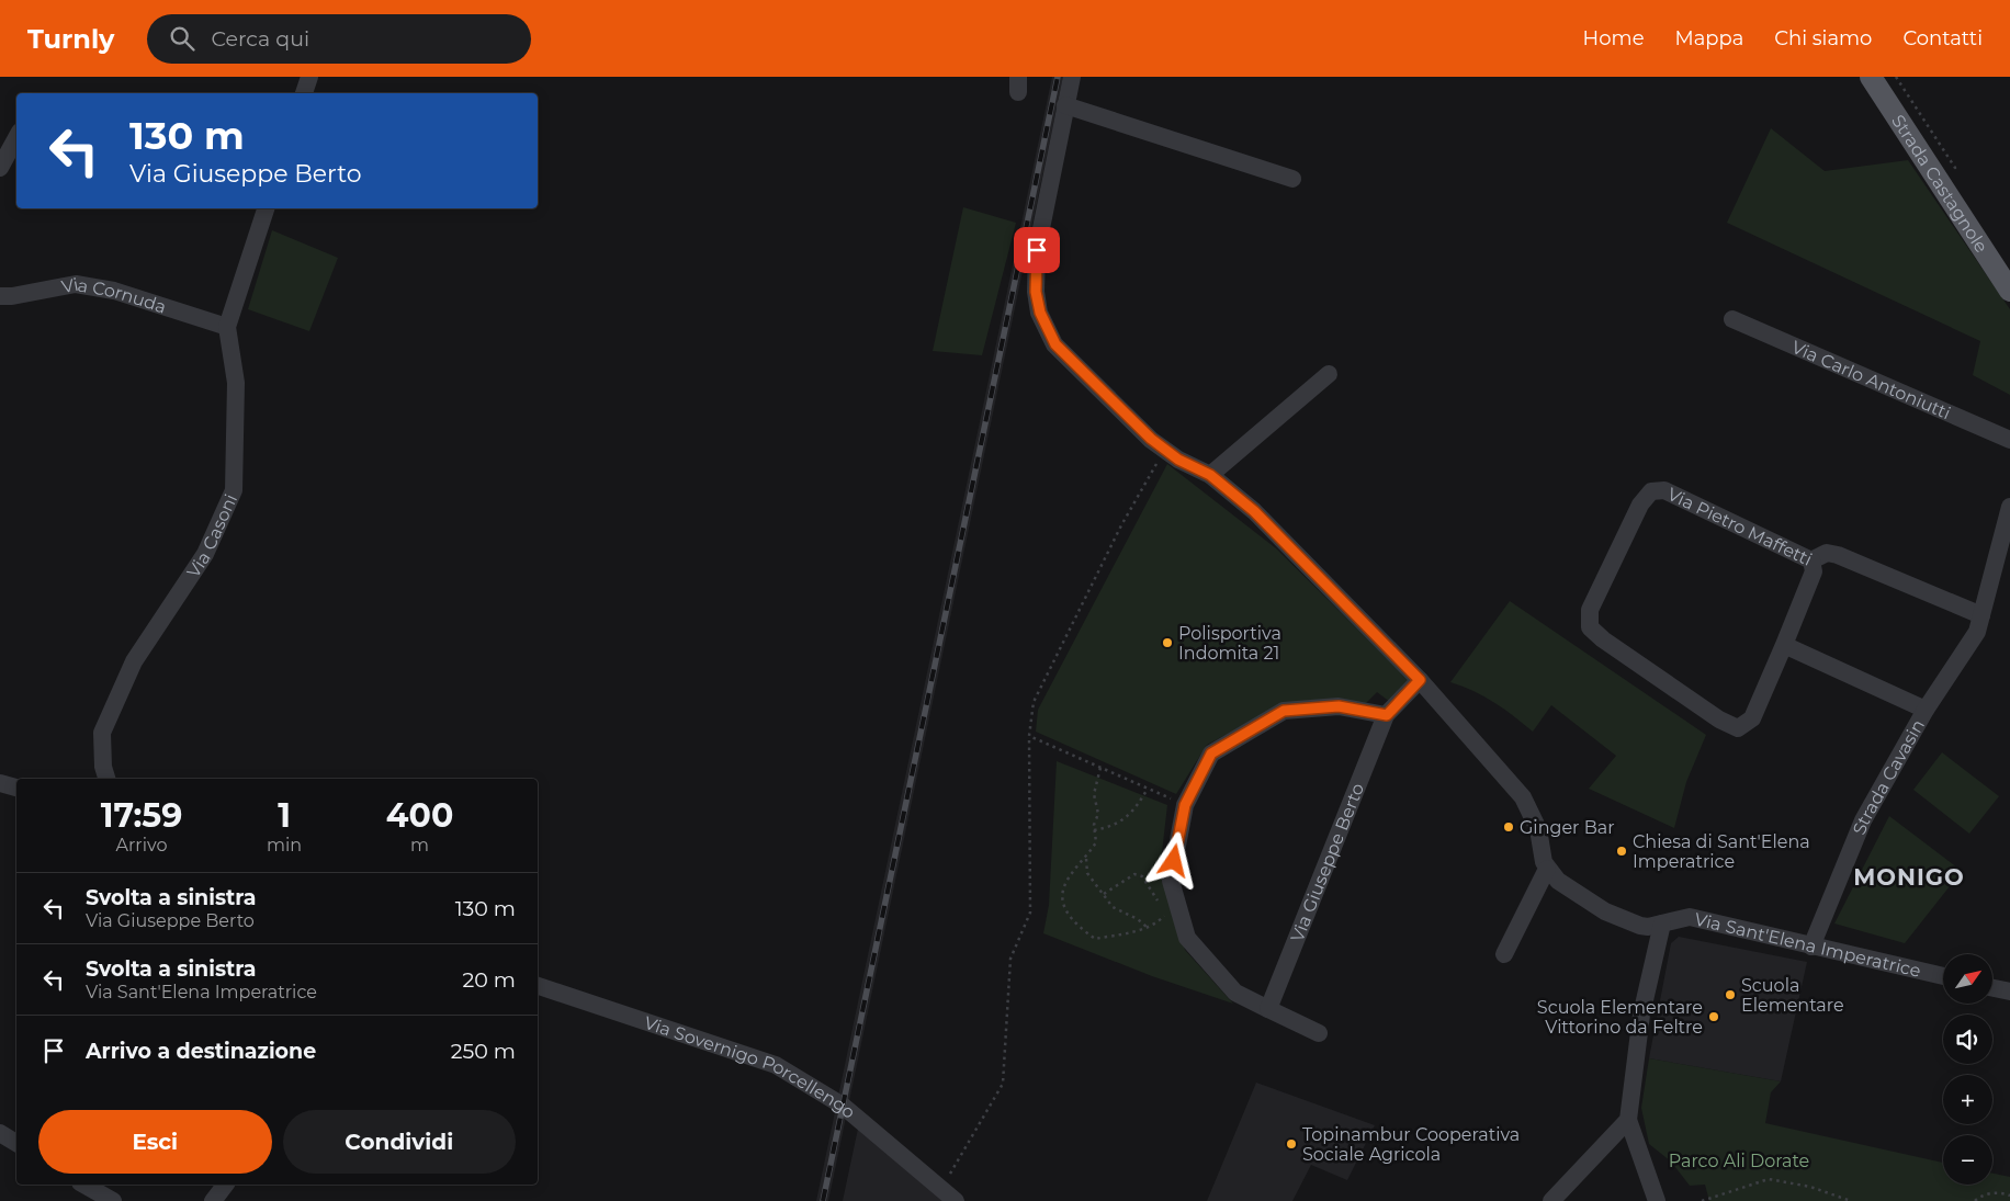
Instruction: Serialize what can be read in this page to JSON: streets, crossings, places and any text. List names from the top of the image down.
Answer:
{
  "streets": {
    "main road": ["Strada Castagnole"],
    "street": [
      "Via Cornuda",
      "Via Carlo Antoniutti",
      "Via Pietro Maffetti",
      "Via Casoni",
      "Strada Cavasin",
      "Via Giuseppe Berto",
      "Via Sant'Elena Imperatrice",
      "Via Sovernigo Porcellengo"
    ]
  },
  "crossings": [
    ["Via Cornuda", "Via Casoni"],
    ["Strada Cavasin", "Via Sant'Elena Imperatrice"]
  ],
  "districts": ["MONIGO"],
  "parks": ["Parco Ali Dorate"],
  "places": [
    "Polisportiva Indomita 21",
    "Ginger Bar",
    "Chiesa di Sant'Elena Imperatrice",
    "Scuola Elementare",
    "Scuola Elementare Vittorino da Feltre",
    "Topinambur Cooperativa Sociale Agricola"
  ],
  "north": "top right",
  "page": {
    "header": "Turnly",
    "search": "Cerca qui",
    "nav": [
      "Home",
      "Mappa",
      "Chi siamo",
      "Contatti"
    ],
    "turn": ["130 m", "Via Giuseppe Berto"],
    "eta": [
      "17:59",
      "Arrivo",
      "1",
      "min",
      "400",
      "m"
    ],
    "list": [
      {
        "name": "Svolta a sinistra",
        "note": "Via Giuseppe Berto",
        "value": "130 m"
      },
      {
        "name": "Svolta a sinistra",
        "note": "Via Sant'Elena Imperatrice",
        "value": "20 m"
      },
      {
        "name": "Arrivo a destinazione",
        "value": "250 m"
      }
    ],
    "map_buttons": ["+", "−"],
    "buttons": ["Esci", "Condividi"]
  }
}
